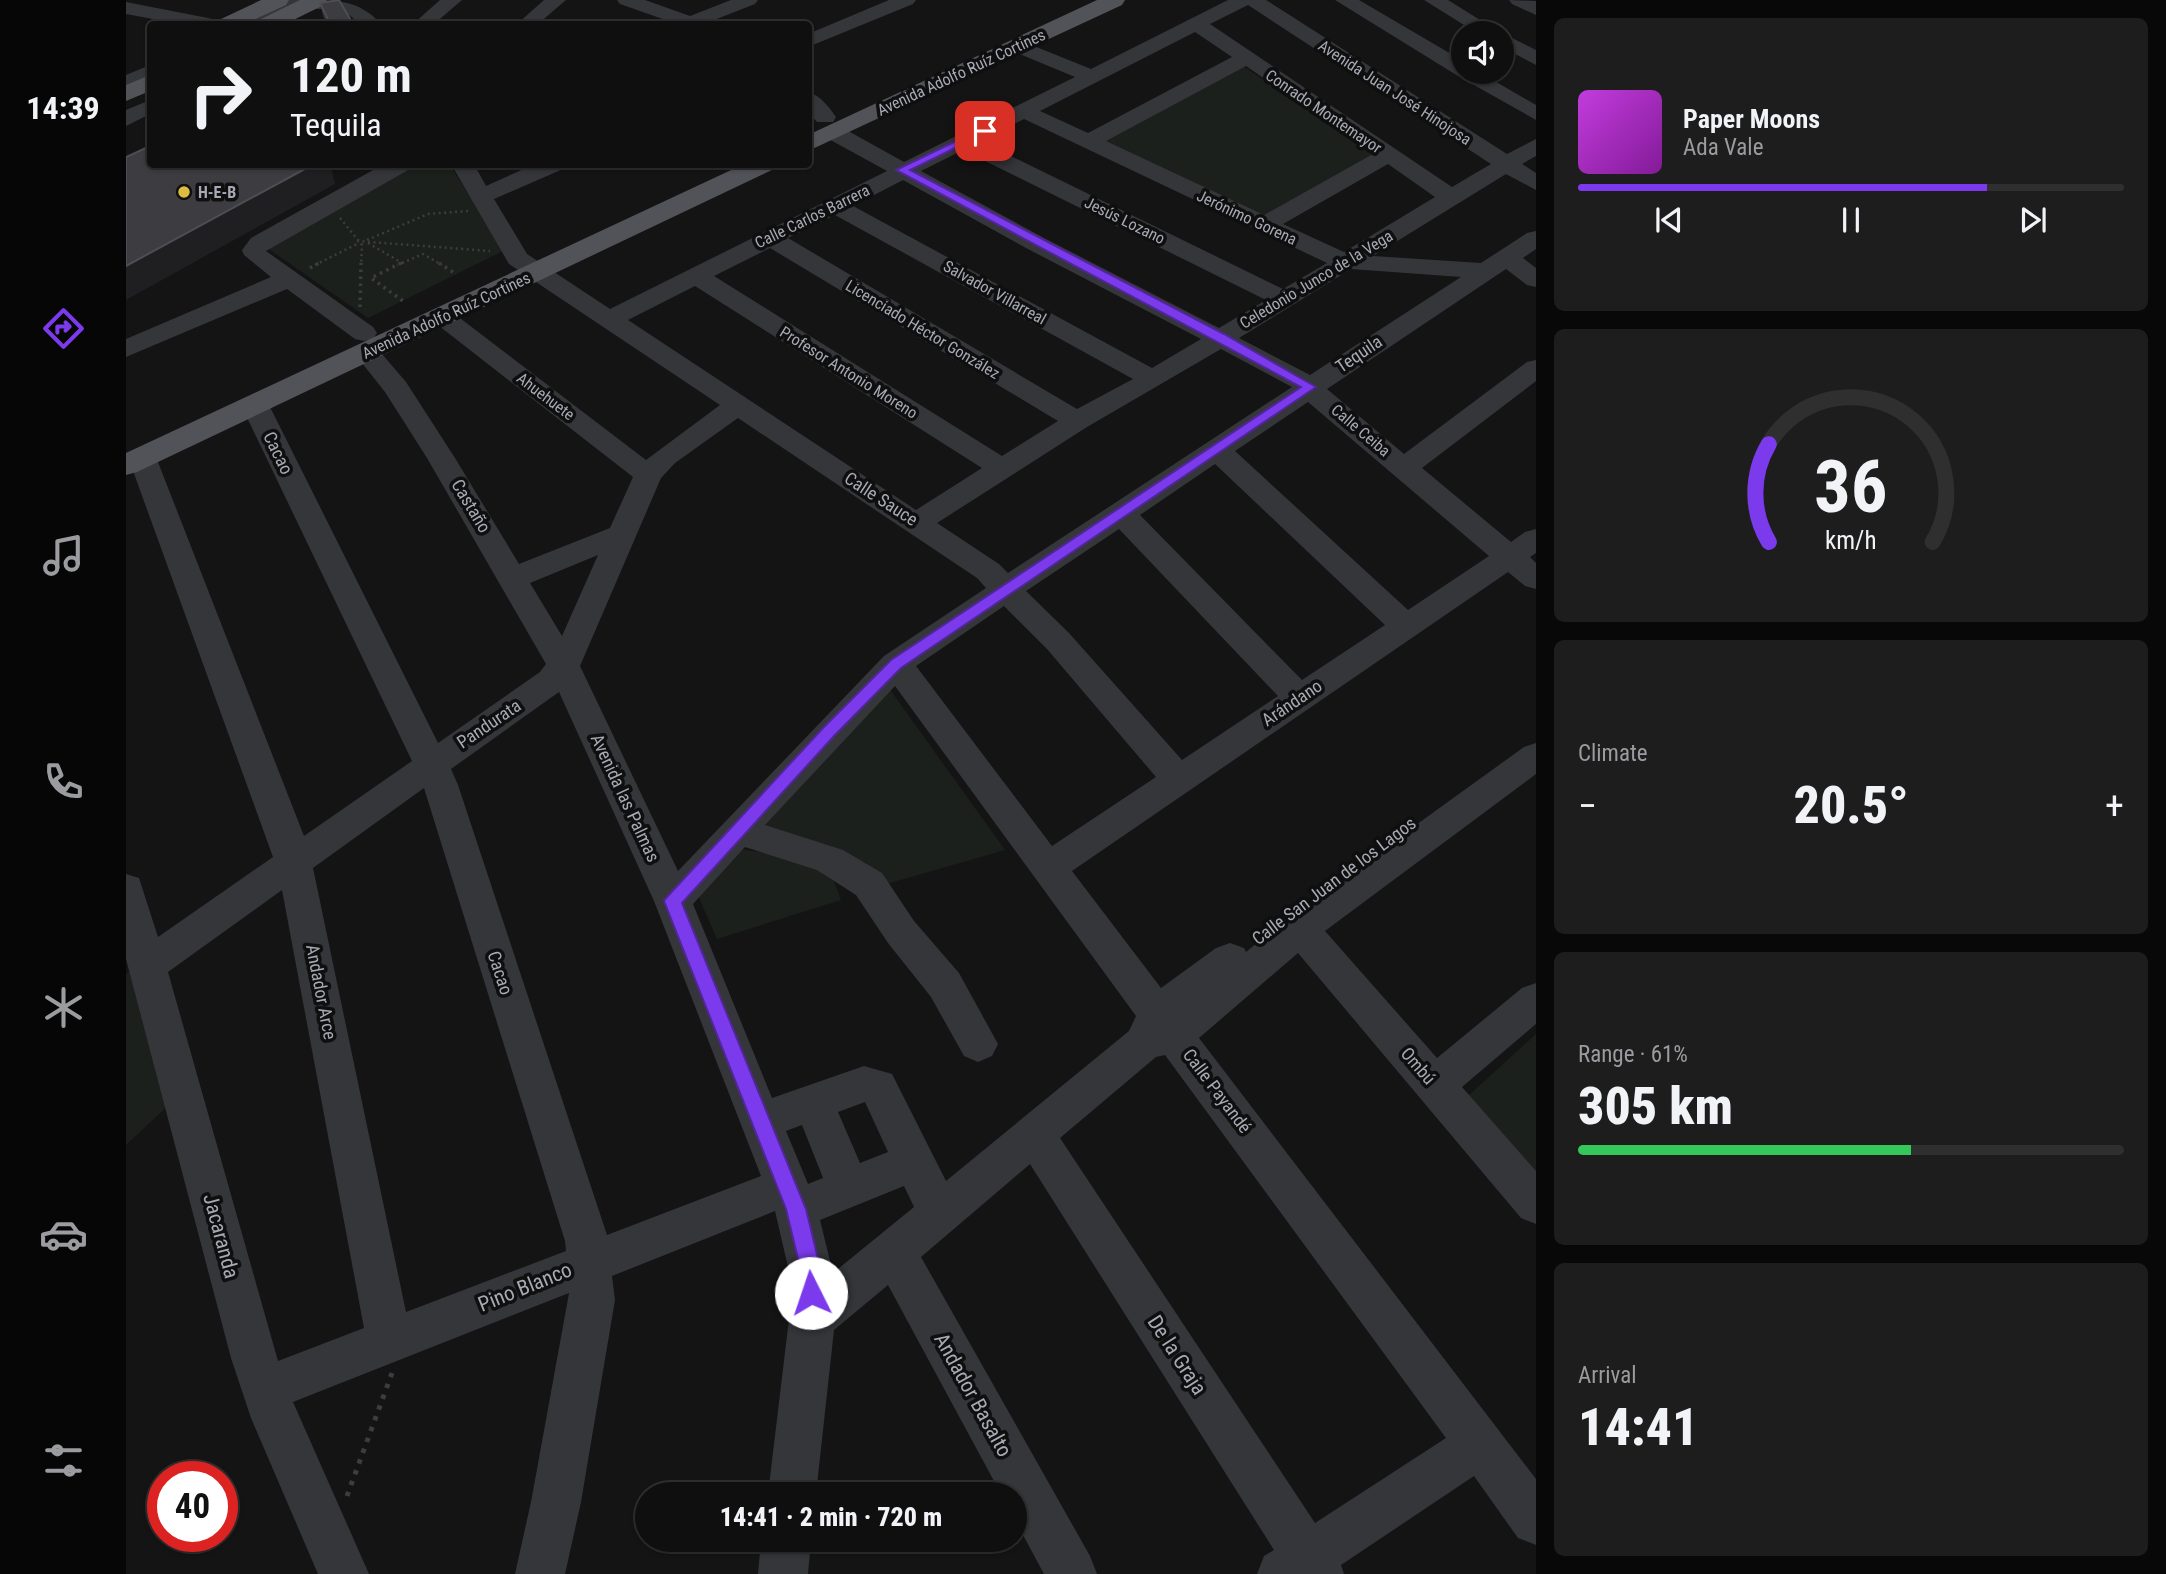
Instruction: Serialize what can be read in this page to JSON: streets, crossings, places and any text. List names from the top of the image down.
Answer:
{
  "streets": {
    "main road": ["Avenida Adolfo Ruíz Cortines"],
    "street": [
      "Avenida Juan José Hinojosa",
      "Conrado Montemayor",
      "Calle Carlos Barrera",
      "Jerónimo Gorena",
      "Jesús Lozano",
      "Celedonio Junco de la Vega",
      "Salvador Villarreal",
      "Licenciado Héctor González",
      "Tequila",
      "Profesor Antonio Moreno",
      "Ahuehuete",
      "Calle Ceiba",
      "Cacao",
      "Calle Sauce",
      "Castaño",
      "Arándano",
      "Pandurata",
      "Avenida las Palmas",
      "Calle San Juan de los Lagos",
      "Andador Arce",
      "Ombú",
      "Calle Payandé",
      "Jacaranda",
      "Pino Blanco",
      "De la Graja",
      "Andador Basalto"
    ]
  },
  "crossings": [
    ["Avenida Adolfo Ruíz Cortines", "Ahuehuete"],
    ["Avenida Adolfo Ruíz Cortines", "Calle Ceiba"],
    ["Avenida Adolfo Ruíz Cortines", "Cacao"],
    ["Avenida Adolfo Ruíz Cortines", "Calle Sauce"],
    ["Avenida Adolfo Ruíz Cortines", "Castaño"],
    ["Avenida Adolfo Ruíz Cortines", "Andador Arce"],
    ["Avenida Juan José Hinojosa", "Celedonio Junco de la Vega"],
    ["Conrado Montemayor", "Calle Carlos Barrera"],
    ["Conrado Montemayor", "Celedonio Junco de la Vega"],
    ["Calle Carlos Barrera", "Jerónimo Gorena"],
    ["Calle Carlos Barrera", "Jesús Lozano"],
    ["Calle Carlos Barrera", "Salvador Villarreal"],
    ["Calle Carlos Barrera", "Licenciado Héctor González"],
    ["Calle Carlos Barrera", "Profesor Antonio Moreno"],
    ["Calle Carlos Barrera", "Calle Ceiba"],
    ["Calle Carlos Barrera", "Calle Sauce"],
    ["Jerónimo Gorena", "Celedonio Junco de la Vega"],
    ["Jerónimo Gorena", "Tequila"],
    ["Jesús Lozano", "Celedonio Junco de la Vega"],
    ["Celedonio Junco de la Vega", "Salvador Villarreal"],
    ["Celedonio Junco de la Vega", "Licenciado Héctor González"],
    ["Celedonio Junco de la Vega", "Profesor Antonio Moreno"],
    ["Celedonio Junco de la Vega", "Calle Ceiba"],
    ["Celedonio Junco de la Vega", "Calle Sauce"],
    ["Tequila", "Calle Ceiba"],
    ["Tequila", "Calle Sauce"],
    ["Tequila", "Avenida las Palmas"],
    ["Tequila", "Calle Payandé"],
    ["Ahuehuete", "Pandurata"],
    ["Calle Ceiba", "Arándano"],
    ["Cacao", "Pandurata"],
    ["Cacao", "Pino Blanco"],
    ["Calle Sauce", "Arándano"],
    ["Calle Sauce", "Pandurata"],
    ["Castaño", "Pandurata"],
    ["Castaño", "Avenida las Palmas"],
    ["Arándano", "Calle Payandé"],
    ["Pandurata", "Avenida las Palmas"],
    ["Pandurata", "Andador Arce"],
    ["Pandurata", "Jacaranda"],
    ["Avenida las Palmas", "Calle San Juan de los Lagos"],
    ["Avenida las Palmas", "Pino Blanco"],
    ["Calle San Juan de los Lagos", "Ombú"],
    ["Calle San Juan de los Lagos", "Calle Payandé"],
    ["Calle San Juan de los Lagos", "De la Graja"],
    ["Calle San Juan de los Lagos", "Andador Basalto"],
    ["Andador Arce", "Pino Blanco"],
    ["Jacaranda", "Pino Blanco"]
  ],
  "places": ["H-E-B"],
  "page": {
    "tabs": "14:39",
    "turn": ["120 m", "Tequila"],
    "song": ["Paper Moons", "Ada Vale"],
    "tile": [
      "Climate",
      ["Range · 61%", "305 km"],
      ["Arrival", "14:41"]
    ],
    "heat": ["−", "20.5°", "+"],
    "limit": "40",
    "trip": "14:41 · 2 min · 720 m",
    "gauge": ["36", "km/h"]
  }
}
